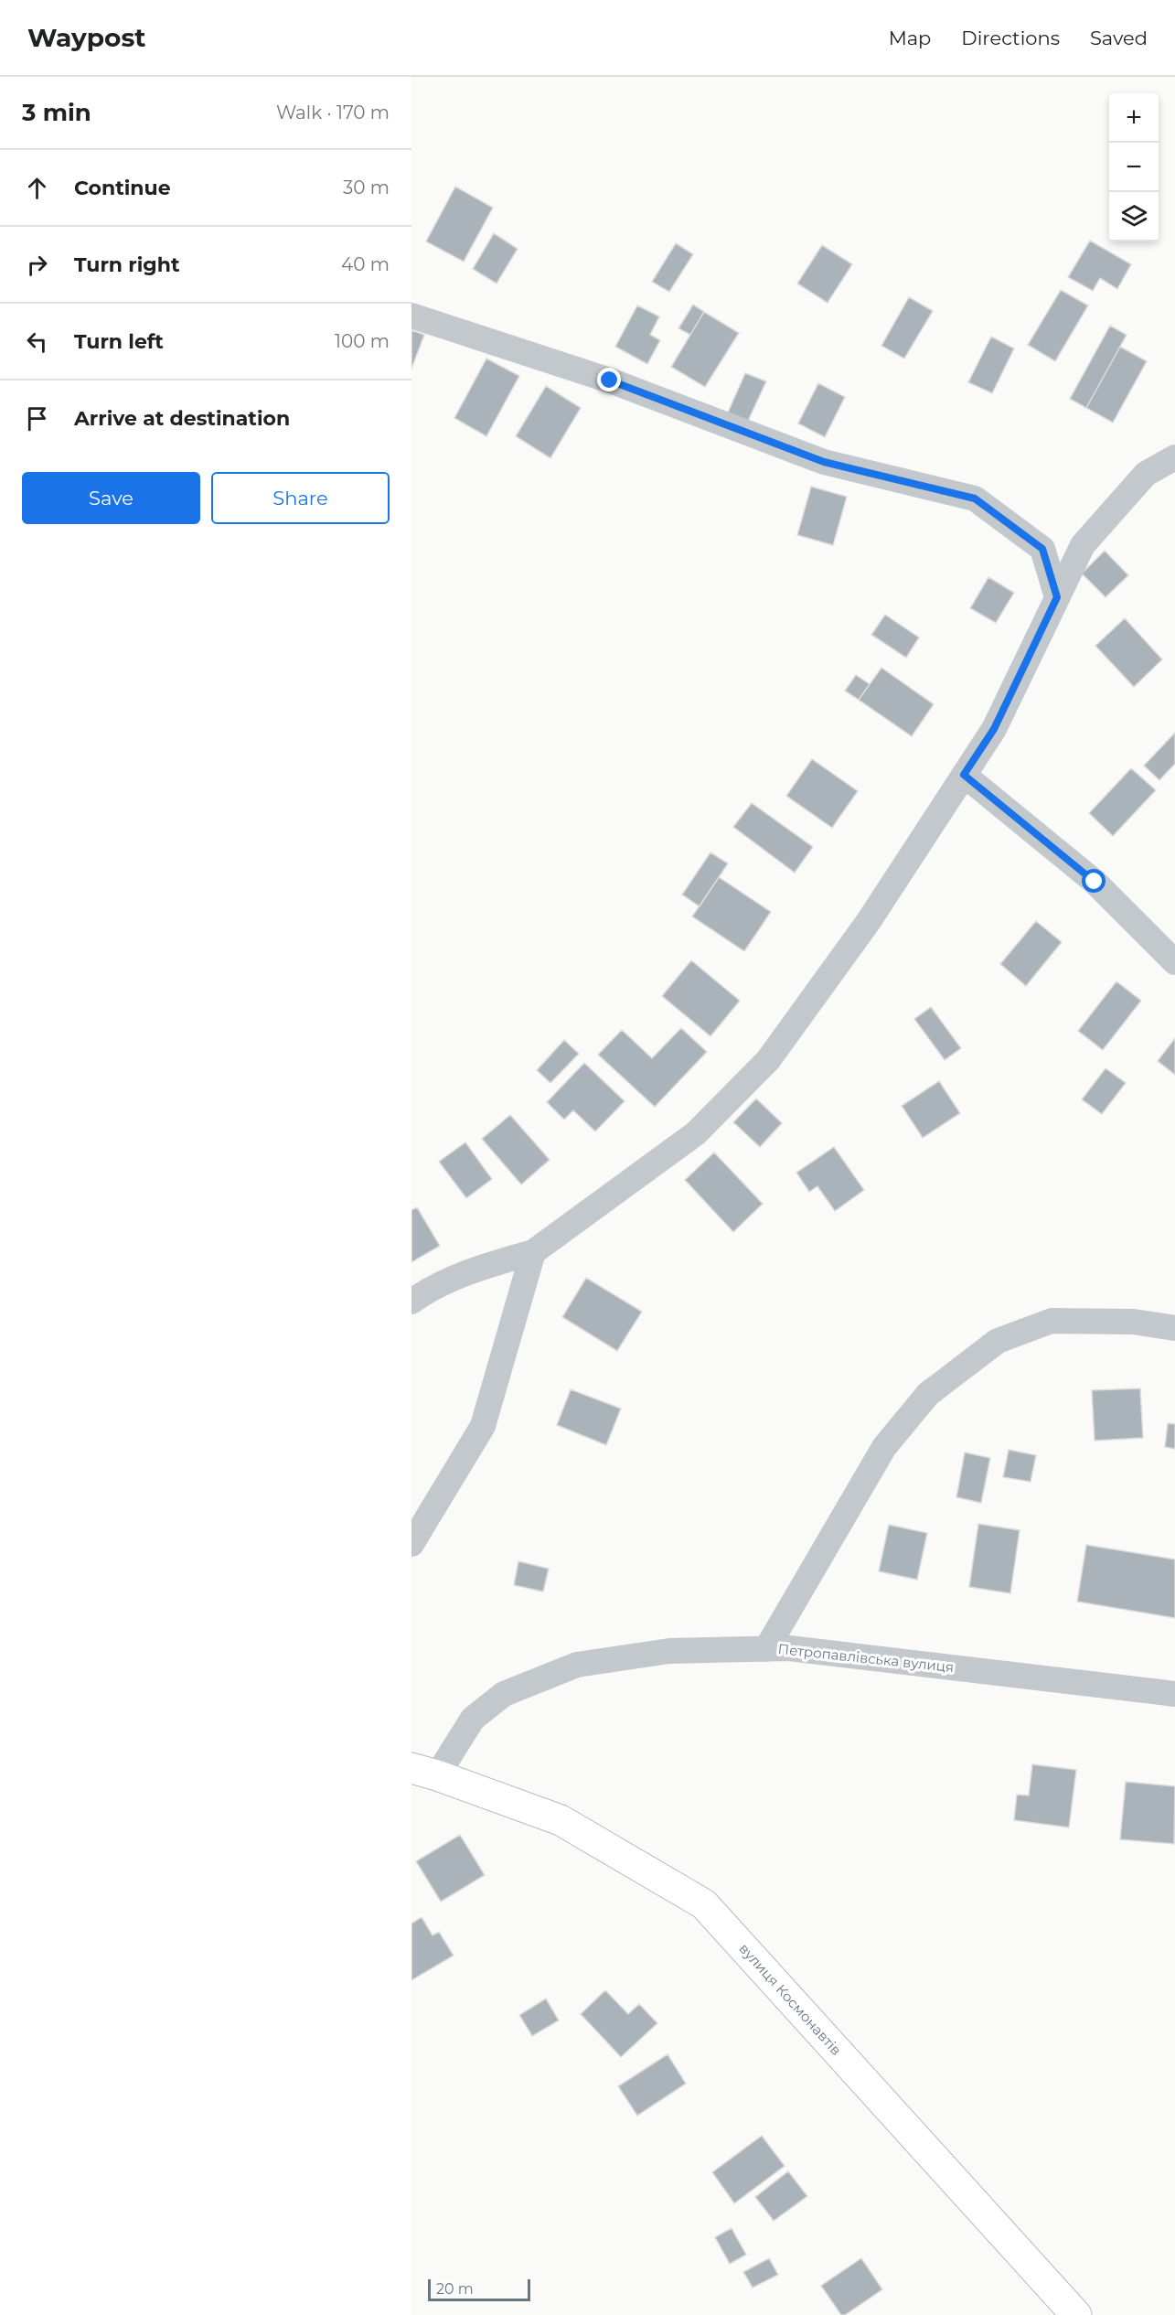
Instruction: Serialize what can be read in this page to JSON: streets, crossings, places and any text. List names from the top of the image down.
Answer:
{
  "streets": {
    "street": ["Петропавлівська вулиця", "вулиця Космонавтів"]
  },
  "crossings": [
    ["Петропавлівська вулиця", "вулиця Космонавтів"]
  ],
  "scale_bar": "20 m",
  "page": {
    "header": "Waypost",
    "nav": ["Map", "Directions", "Saved"],
    "heading": ["3 min", "Walk · 170 m"],
    "map_buttons": ["+", "−"],
    "list": [
      ["Continue", "30 m"],
      ["Turn right", "40 m"],
      ["Turn left", "100 m"],
      "Arrive at destination"
    ],
    "buttons": ["Save", "Share"],
    "scale": "20 m"
  }
}
